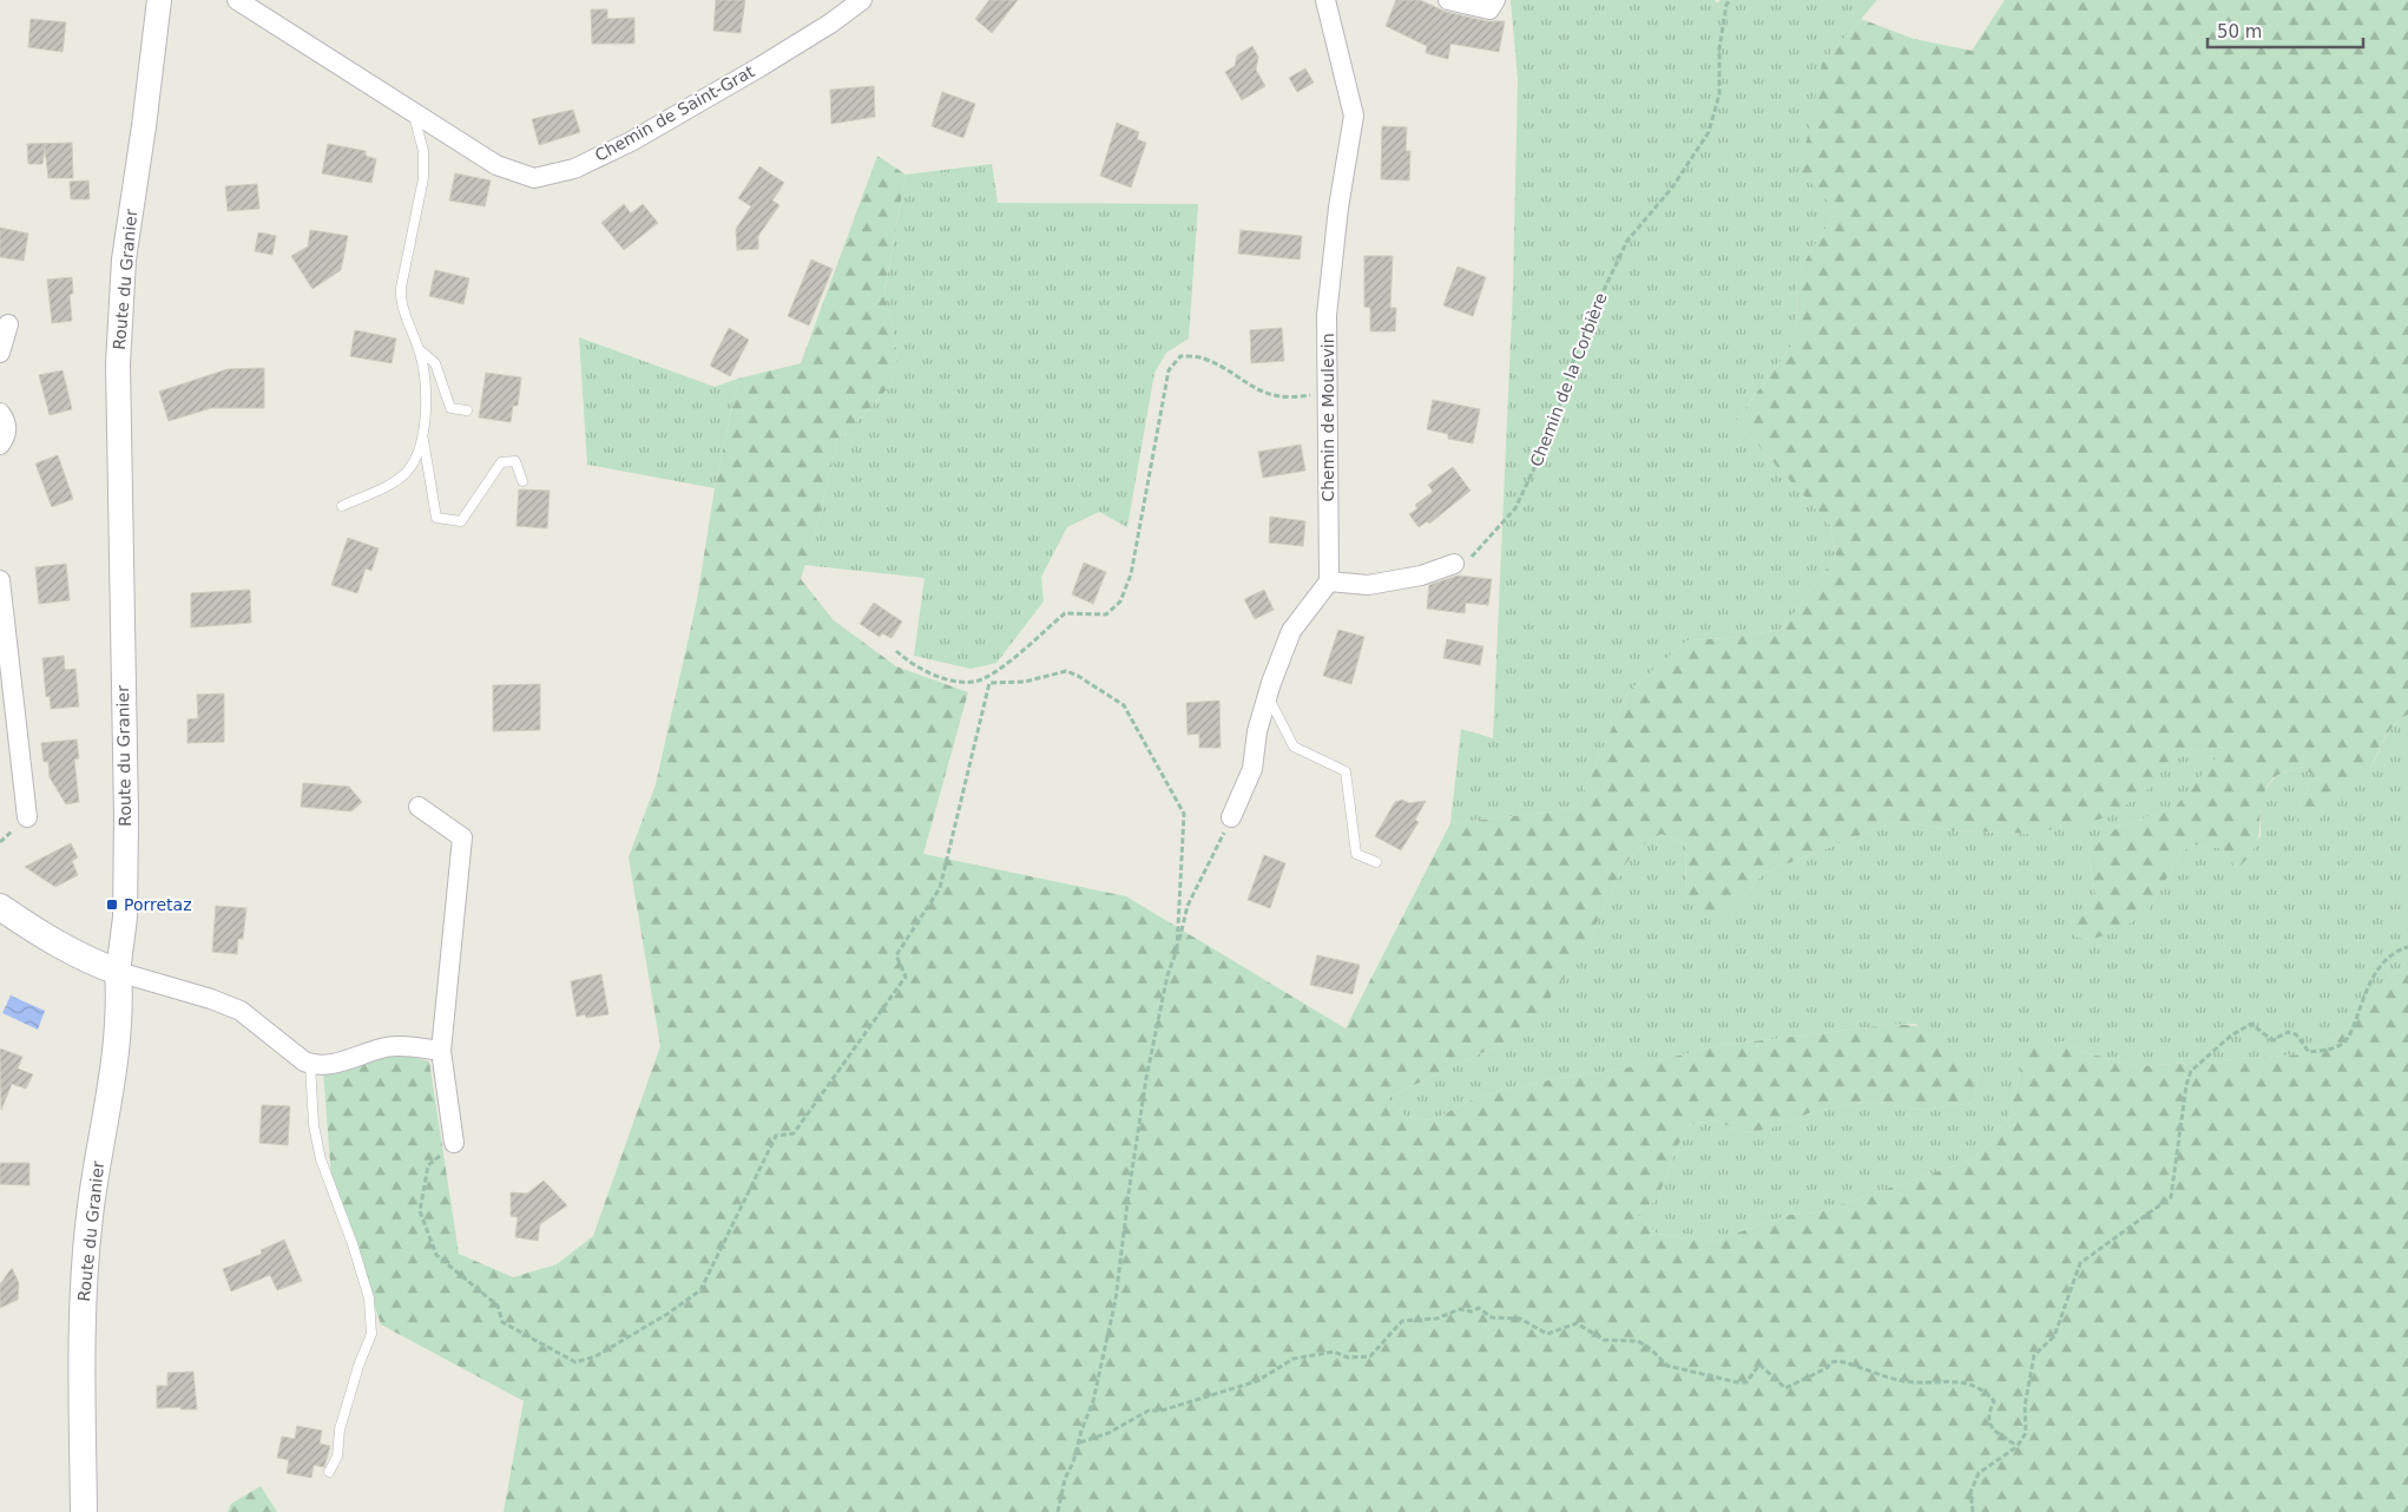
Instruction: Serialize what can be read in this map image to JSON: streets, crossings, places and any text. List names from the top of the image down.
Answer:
{
  "streets": {
    "main road": ["Route du Granier"],
    "street": ["Chemin de Saint-Grat", "Chemin de Moulevin"],
    "path": ["Chemin de la Corbière"]
  },
  "places": {
    "transit": ["Porretaz"]
  },
  "scale_bar": "50 m"
}
